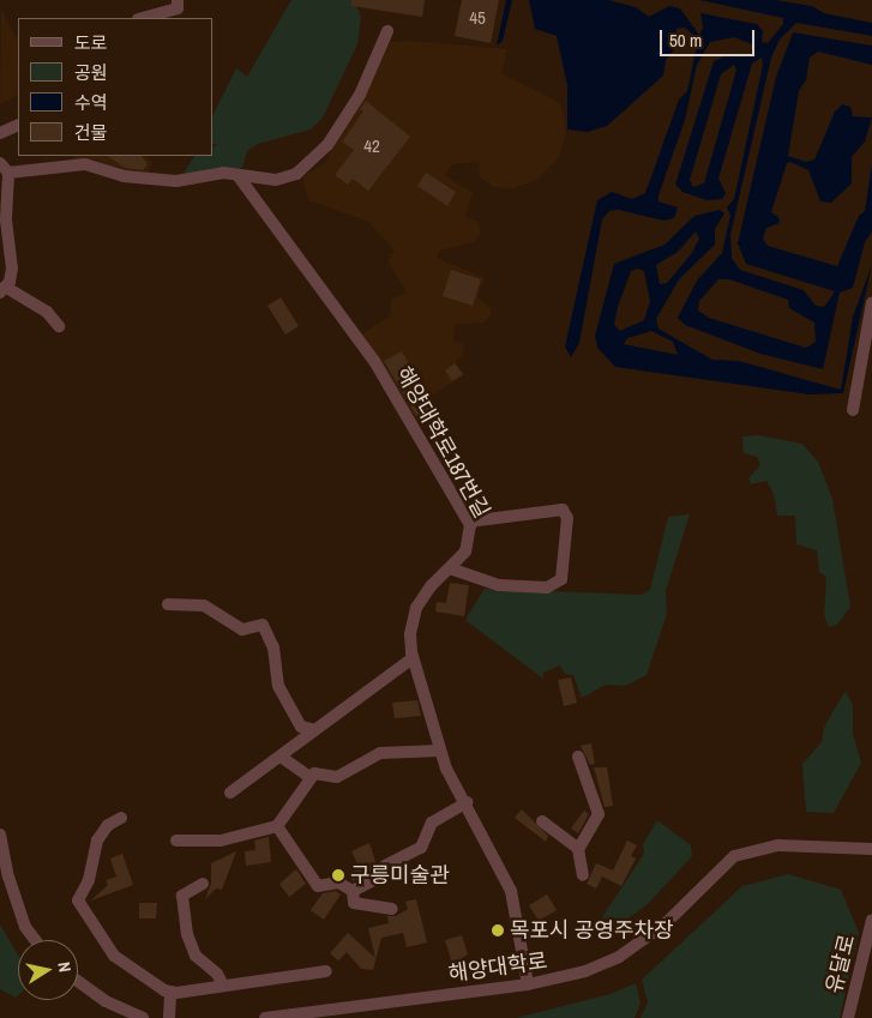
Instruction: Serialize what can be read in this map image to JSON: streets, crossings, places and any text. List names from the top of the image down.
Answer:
{
  "streets": {
    "street": ["해양대학로187번길", "유달로", "해양대학로"]
  },
  "crossings": [
    ["해양대학로187번길", "해양대학로"]
  ],
  "places": ["구릉미술관", "목포시 공영주차장"],
  "house_numbers": ["45", "42"],
  "legend": [
    "도로",
    "공원",
    "수역",
    "건물"
  ],
  "scale_bar": "50 m",
  "north": "right"
}
